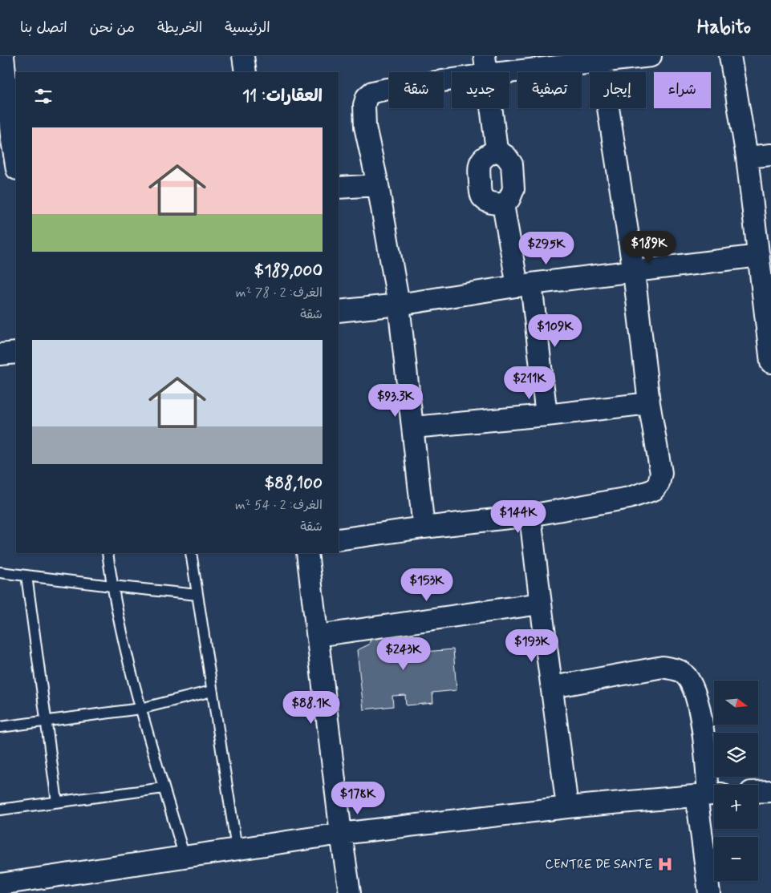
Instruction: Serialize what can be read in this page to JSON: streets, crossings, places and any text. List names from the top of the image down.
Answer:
{
  "places": {
    "hospital": ["CENTRE DE SANTE"]
  },
  "north": "right",
  "page": {
    "header": "Habito",
    "nav": [
      "الرئيسية",
      "الخريطة",
      "من نحن",
      "اتصل بنا"
    ],
    "chip": [
      "شراء",
      "إيجار",
      "تصفية",
      "جديد",
      "شقة"
    ],
    "heading": "العقارات: 11",
    "list": [
      {
        "name": "$189,000",
        "note": "الغرف: 2 · 78 m² · شقة"
      },
      {
        "name": "$88,100",
        "note": "الغرف: 2 · 54 m² · شقة"
      }
    ],
    "price": [
      "$189K",
      "$295K",
      "$109K",
      "$211K",
      "$93.3K",
      "$144K",
      "$153K",
      "$193K",
      "$243K",
      "$88.1K",
      "$178K"
    ],
    "map_buttons": ["+", "−"]
  }
}
